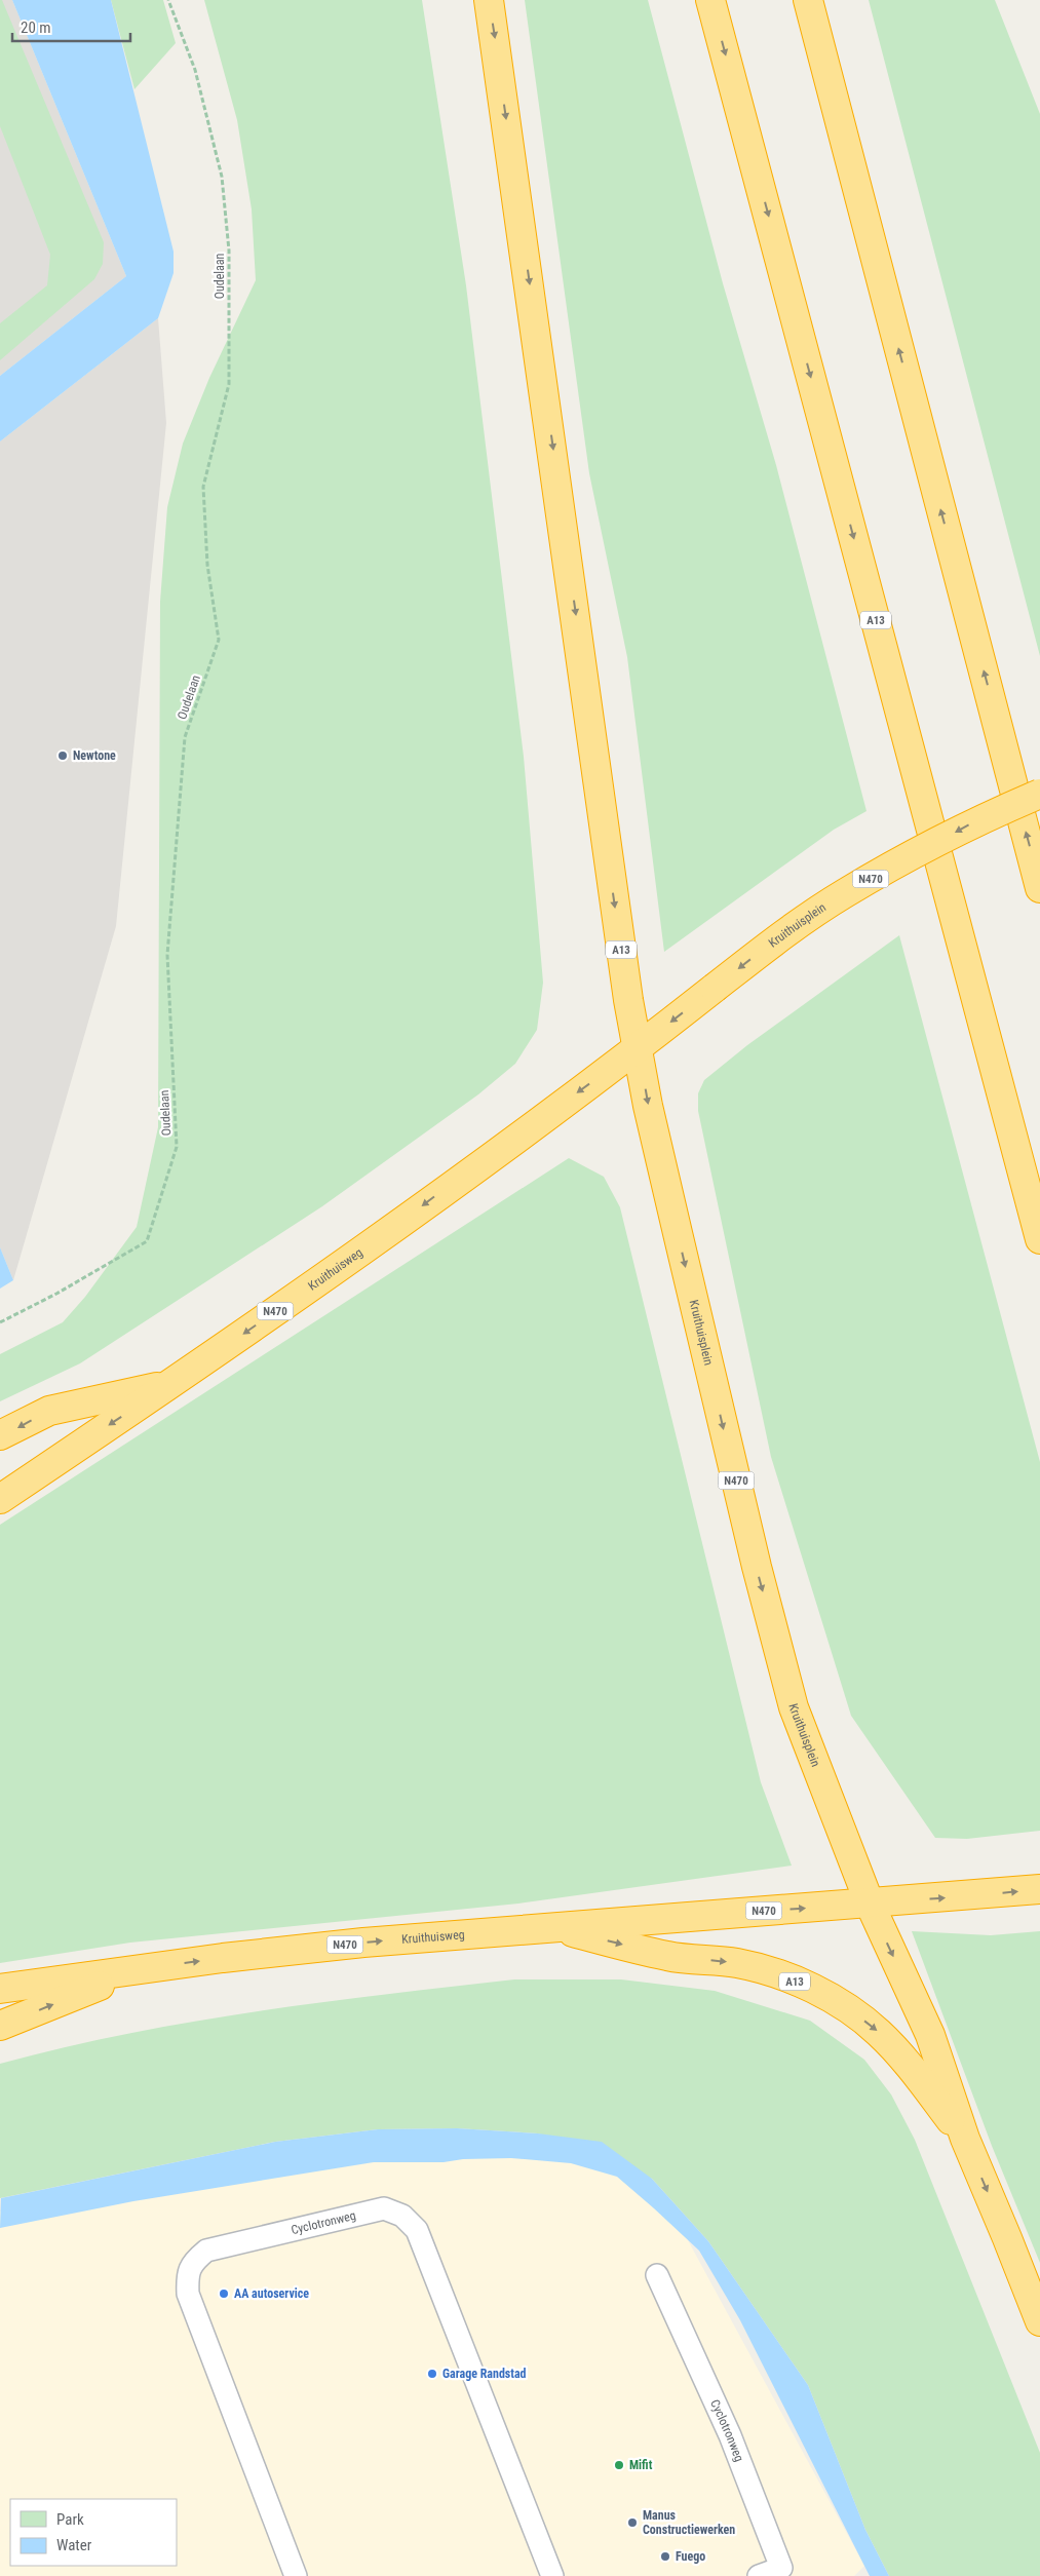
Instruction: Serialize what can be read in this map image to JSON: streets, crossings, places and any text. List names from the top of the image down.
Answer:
{
  "streets": {
    "highway": [
      "A13",
      "N470",
      "Kruithuisplein",
      "Kruithuisweg"
    ],
    "lane": ["Cyclotronweg"],
    "path": ["Oudelaan"]
  },
  "crossings": [
    ["A13", "N470"],
    ["A13", "Kruithuisplein"],
    ["A13", "Kruithuisweg"],
    ["N470", "Kruithuisplein"],
    ["N470", "Kruithuisweg"],
    ["Kruithuisplein", "Kruithuisweg"]
  ],
  "places": [
    "Newtone",
    "AA autoservice",
    "Garage Randstad",
    "Mifit",
    "Manus Constructiewerken",
    "Fuego"
  ],
  "legend": ["Park", "Water"],
  "scale_bar": "20 m"
}
